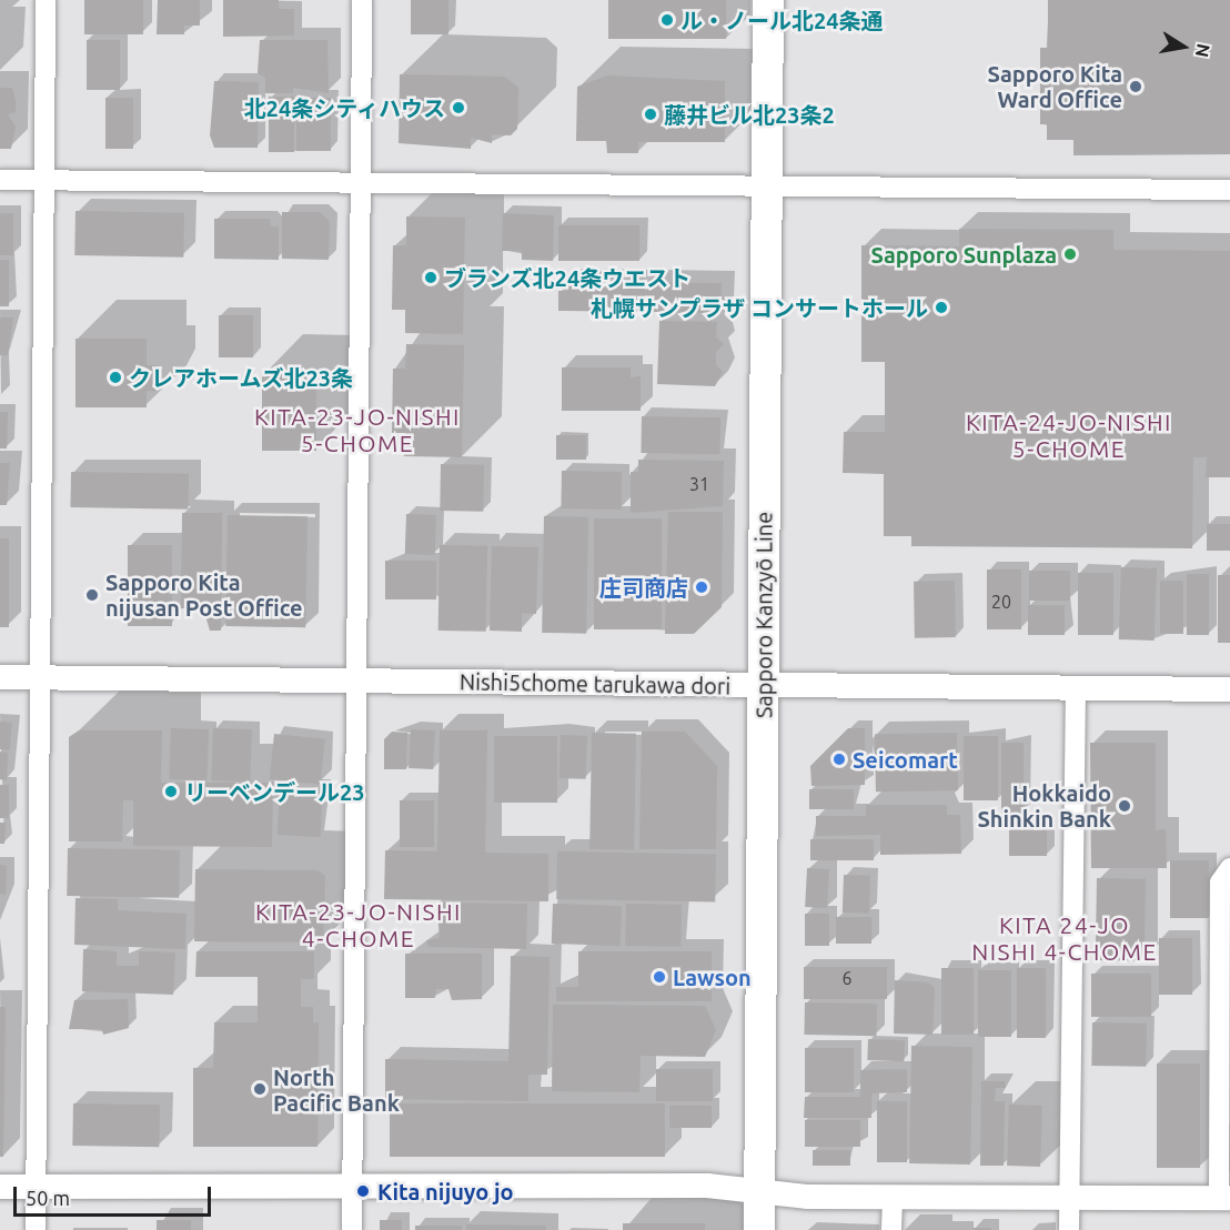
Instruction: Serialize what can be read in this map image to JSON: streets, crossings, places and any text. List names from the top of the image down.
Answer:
{
  "streets": {
    "main road": ["Sapporo Kanzyō Line"],
    "street": ["Nishi5chome tarukawa dori"]
  },
  "crossings": [
    ["Sapporo Kanzyō Line", "Nishi5chome tarukawa dori"]
  ],
  "districts": [
    "KITA-23-JO-NISHI 5-CHOME",
    "KITA-24-JO-NISHI 5-CHOME",
    "KITA-23-JO-NISHI 4-CHOME",
    "KITA 24-JO NISHI 4-CHOME"
  ],
  "places": [
    "ル・ノール北24条通",
    "Sapporo Kita Ward Office",
    "北24条シティハウス",
    "藤井ビル北23条2",
    "Sapporo Sunplaza",
    "ブランズ北24条ウエスト",
    "札幌サンプラザ コンサートホール",
    "クレアホームズ北23条",
    "庄司商店",
    "Sapporo Kita nijusan Post Office",
    "Seicomart",
    "リーベンデール23",
    "Hokkaido Shinkin Bank",
    "Lawson",
    "North Pacific Bank",
    "Kita nijuyo jo"
  ],
  "house_numbers": ["31", "20", "6"],
  "scale_bar": "50 m",
  "north": "right"
}
